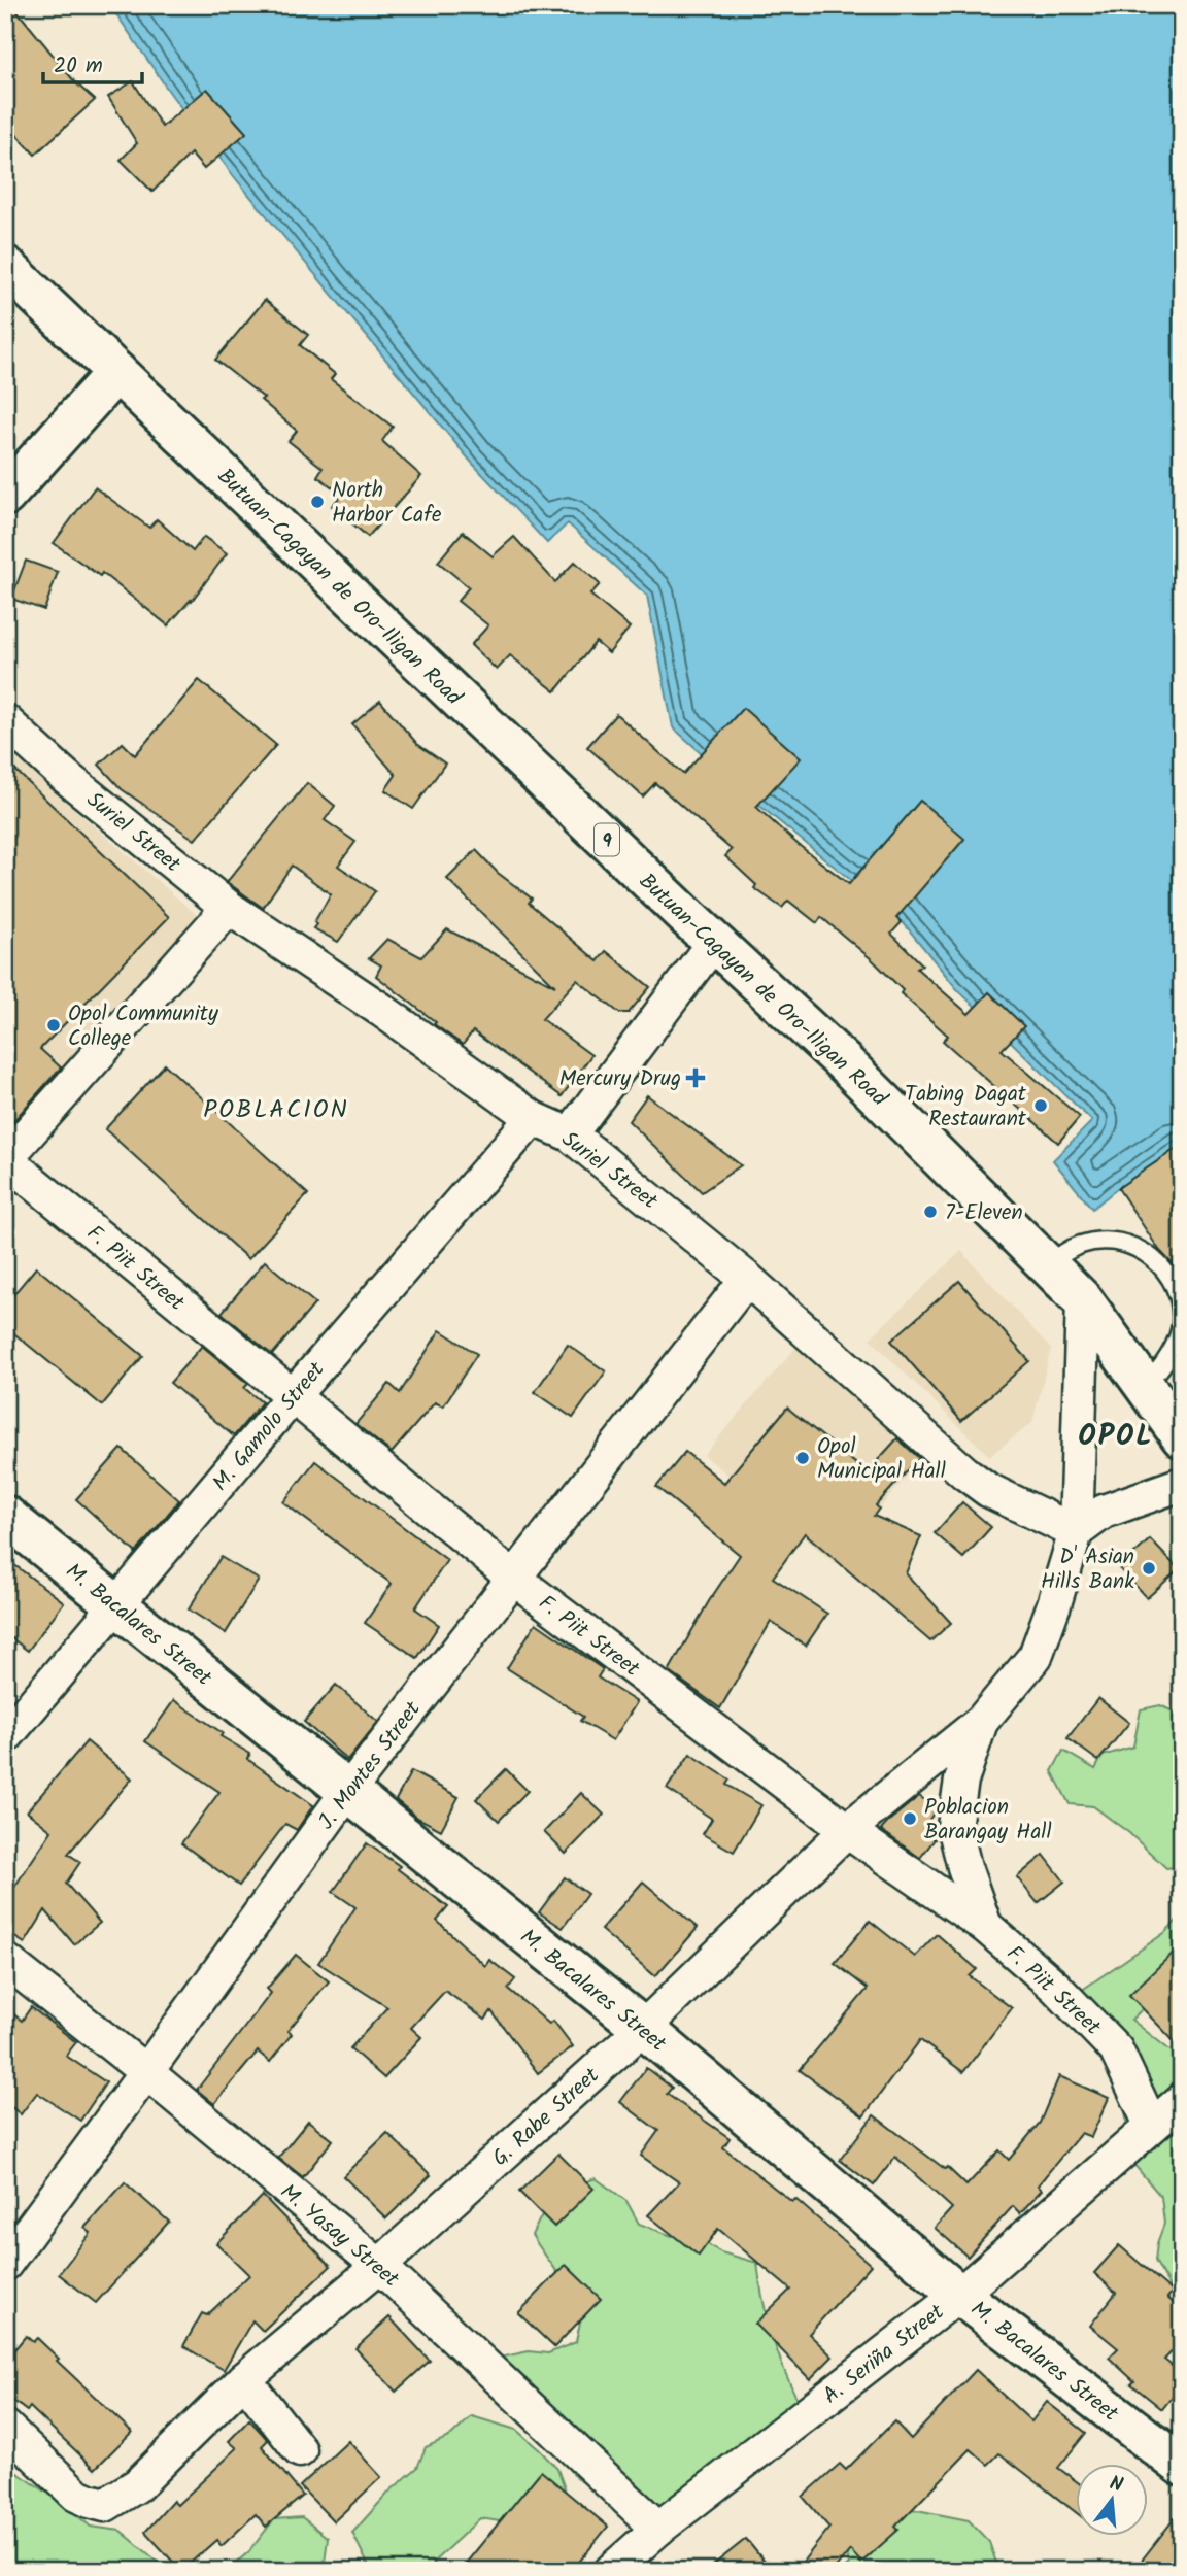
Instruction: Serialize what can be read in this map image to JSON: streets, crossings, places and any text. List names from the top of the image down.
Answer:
{
  "streets": {
    "main road": ["Butuan-Cagayan de Oro-Iligan Road", "9", "M. Bacalares Street"],
    "street": [
      "Suriel Street",
      "F. Piit Street",
      "M. Gamolo Street",
      "J. Montes Street",
      "G. Rabe Street",
      "M. Yasay Street",
      "A. Seriña Street"
    ]
  },
  "crossings": [
    ["Butuan-Cagayan de Oro-Iligan Road", "G. Rabe Street"],
    ["Suriel Street", "M. Gamolo Street"],
    ["Suriel Street", "J. Montes Street"],
    ["Suriel Street", "G. Rabe Street"],
    ["F. Piit Street", "M. Gamolo Street"],
    ["F. Piit Street", "J. Montes Street"],
    ["F. Piit Street", "G. Rabe Street"],
    ["F. Piit Street", "A. Seriña Street"],
    ["M. Gamolo Street", "M. Bacalares Street"],
    ["M. Bacalares Street", "J. Montes Street"],
    ["M. Bacalares Street", "G. Rabe Street"],
    ["M. Bacalares Street", "A. Seriña Street"],
    ["J. Montes Street", "M. Yasay Street"],
    ["G. Rabe Street", "M. Yasay Street"],
    ["M. Yasay Street", "A. Seriña Street"]
  ],
  "districts": ["POBLACION", "OPOL"],
  "places": {
    "other": [
      "North Harbor Cafe",
      "Opol Community College",
      "Tabing Dagat Restaurant",
      "7-Eleven",
      "Opol Municipal Hall",
      "D' Asian Hills Bank",
      "Poblacion Barangay Hall"
    ],
    "health": ["Mercury Drug"]
  },
  "scale_bar": "20 m",
  "north": "top"
}
